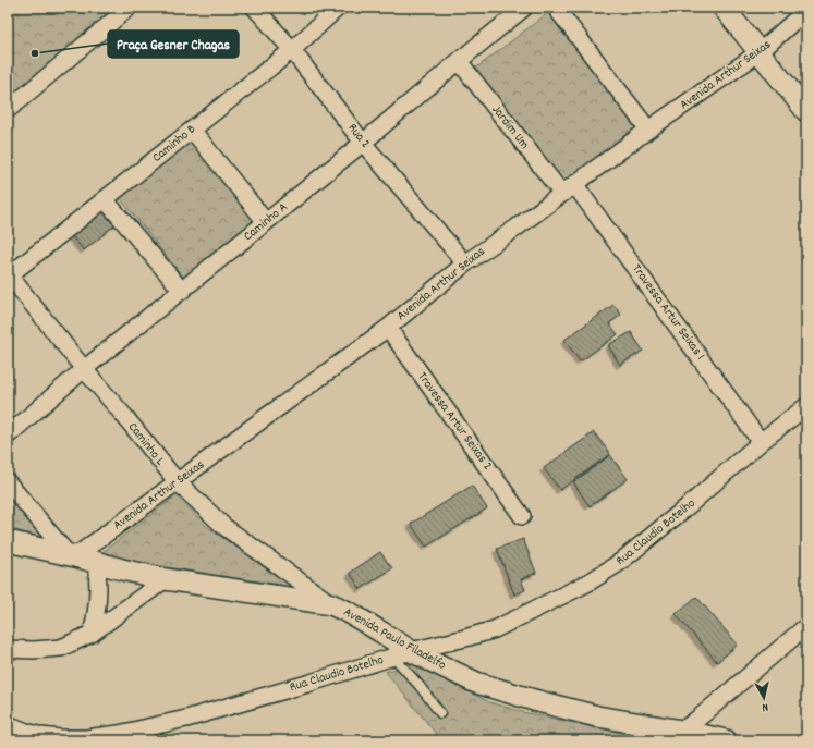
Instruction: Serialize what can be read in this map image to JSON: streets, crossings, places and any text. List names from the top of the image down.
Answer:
{
  "streets": {
    "street": [
      "Avenida Arthur Seixas",
      "Jardim Um",
      "Rua 2",
      "Caminho B",
      "Caminho A",
      "Travessa Artur Seixas 1",
      "Travessa Artur Seixas 2",
      "Caminho L",
      "Rua Claudio Botelho",
      "Avenida Paulo Filadelfo"
    ]
  },
  "crossings": [
    ["Avenida Arthur Seixas", "Jardim Um"],
    ["Avenida Arthur Seixas", "Rua 2"],
    ["Avenida Arthur Seixas", "Travessa Artur Seixas 1"],
    ["Avenida Arthur Seixas", "Travessa Artur Seixas 2"],
    ["Avenida Arthur Seixas", "Caminho L"],
    ["Avenida Arthur Seixas", "Avenida Paulo Filadelfo"],
    ["Jardim Um", "Caminho A"],
    ["Jardim Um", "Travessa Artur Seixas 1"],
    ["Rua 2", "Caminho B"],
    ["Rua 2", "Caminho A"],
    ["Caminho B", "Caminho L"],
    ["Caminho A", "Caminho L"],
    ["Travessa Artur Seixas 1", "Rua Claudio Botelho"],
    ["Caminho L", "Avenida Paulo Filadelfo"],
    ["Rua Claudio Botelho", "Avenida Paulo Filadelfo"]
  ],
  "places": ["Praça Gesner Chagas"],
  "north": "bottom"
}
